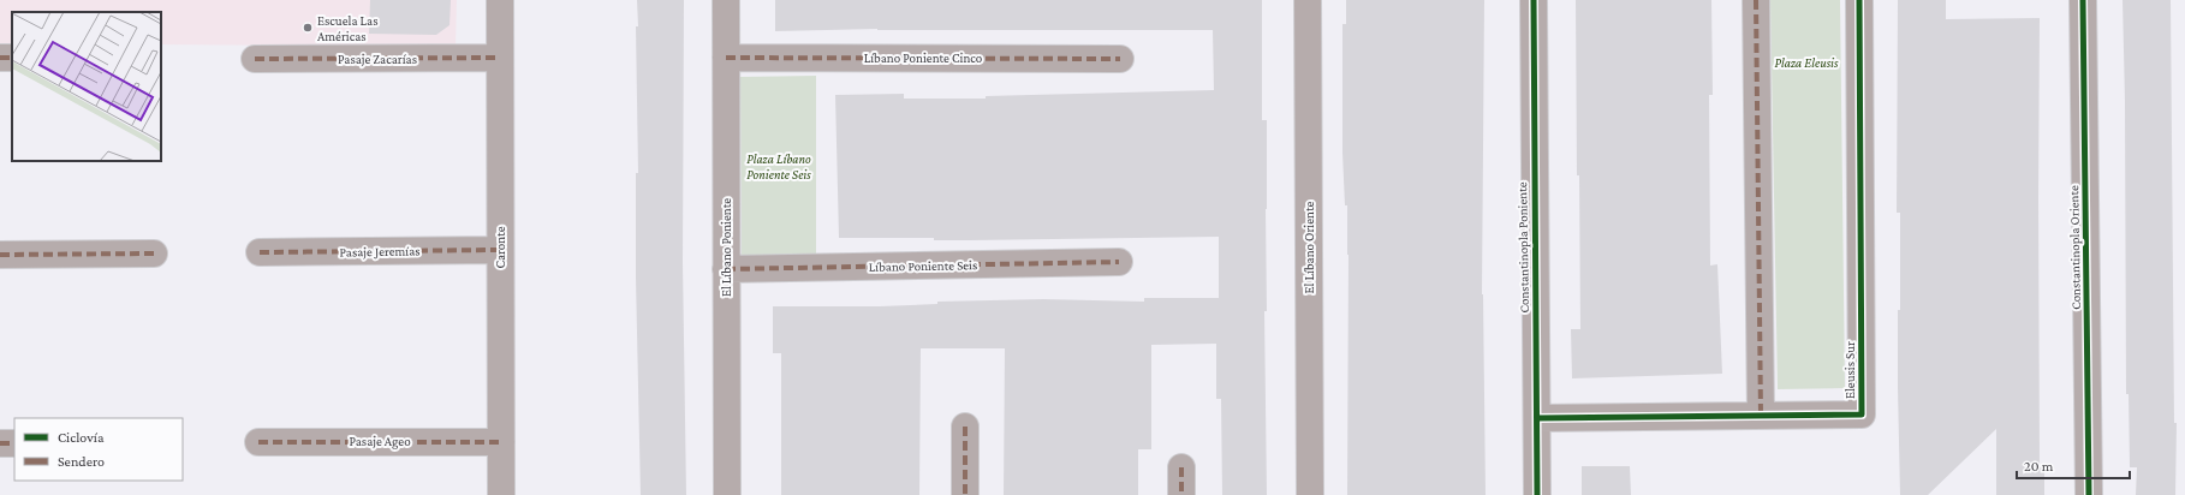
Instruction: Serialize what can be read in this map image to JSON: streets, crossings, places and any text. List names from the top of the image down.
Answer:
{
  "streets": {
    "street": [
      "Líbano Poniente Cinco",
      "Pasaje Zacarías",
      "Caronte",
      "El Líbano Poniente",
      "El Líbano Oriente",
      "Constantinopla Poniente",
      "Constantinopla Oriente",
      "Pasaje Jeremías",
      "Líbano Poniente Seis",
      "Eleusis Sur",
      "Pasaje Ageo"
    ]
  },
  "crossings": [
    ["Líbano Poniente Cinco", "El Líbano Poniente"],
    ["Pasaje Zacarías", "Caronte"],
    ["Caronte", "Pasaje Jeremías"],
    ["Caronte", "Pasaje Ageo"],
    ["El Líbano Poniente", "Líbano Poniente Seis"],
    ["Constantinopla Poniente", "Eleusis Sur"]
  ],
  "parks": ["Plaza Eleusis", "Plaza Líbano Poniente Seis"],
  "places": ["Escuela Las Américas"],
  "legend": ["Ciclovía", "Sendero"],
  "scale_bar": "20 m"
}
